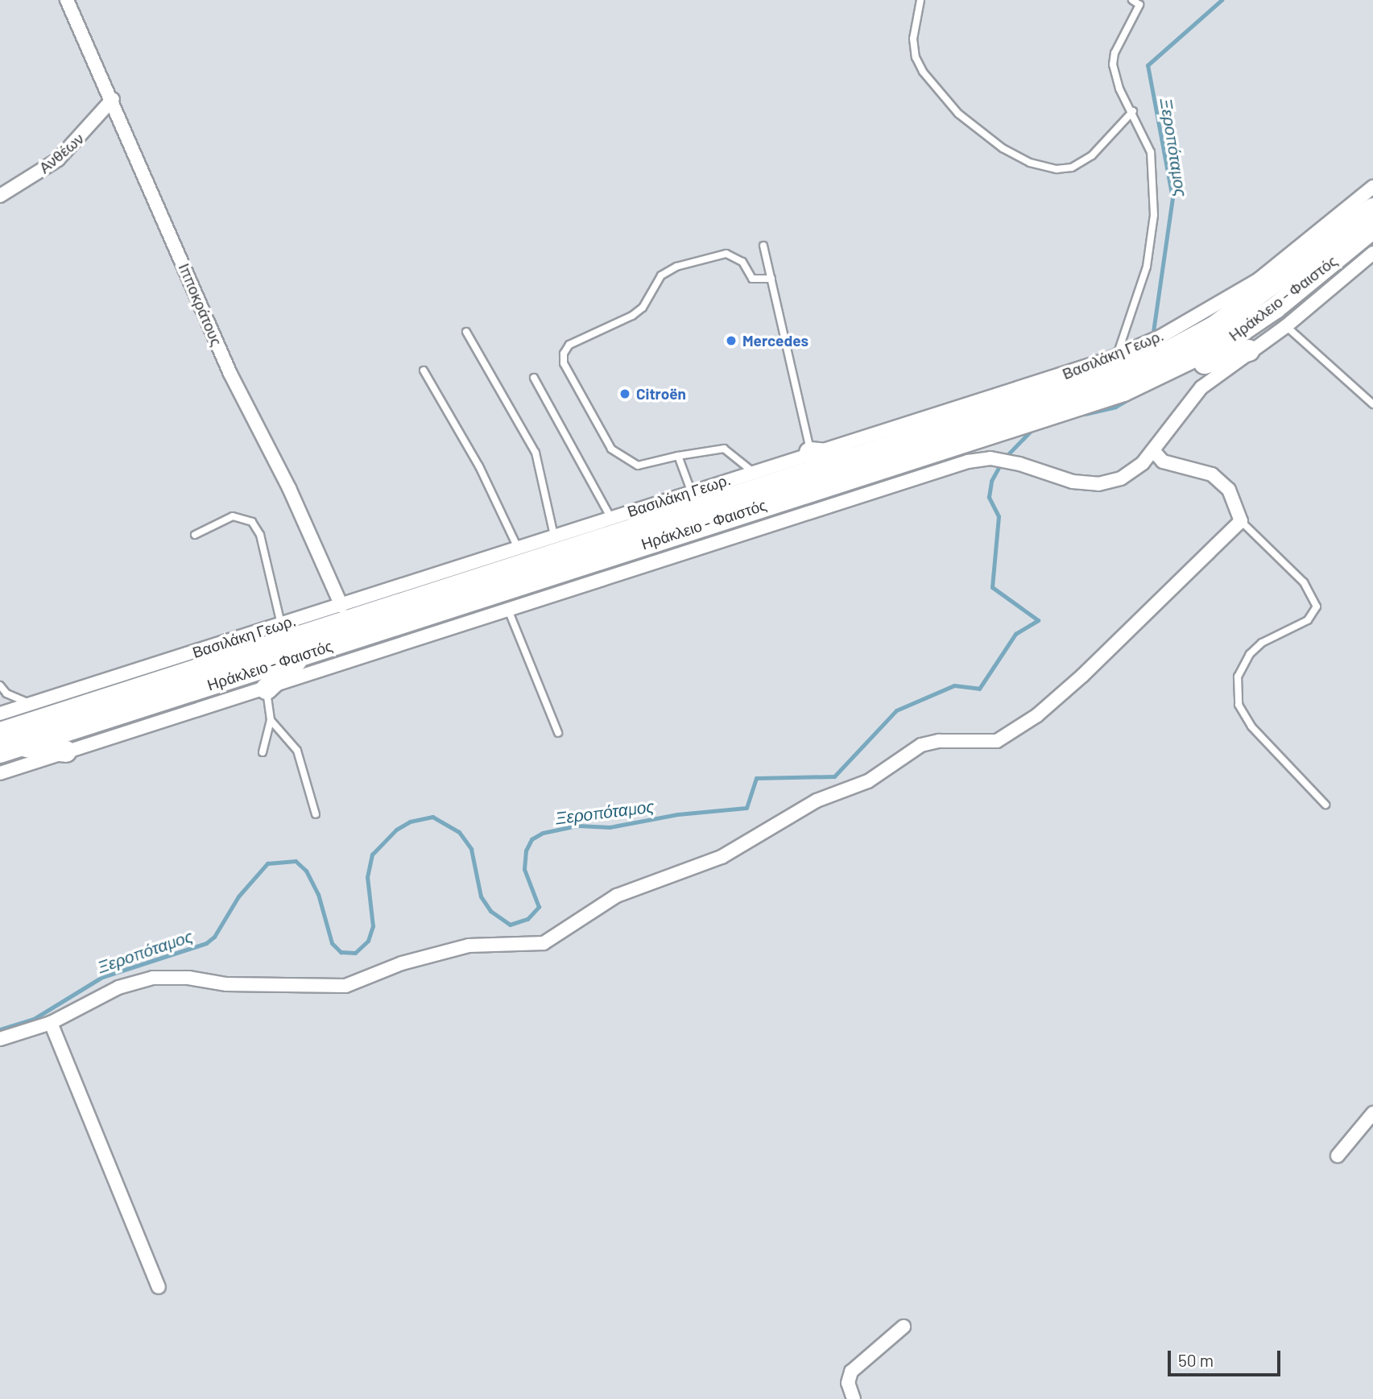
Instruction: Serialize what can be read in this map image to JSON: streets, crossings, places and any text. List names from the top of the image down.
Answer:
{
  "streets": {
    "main road": ["Ηράκλειο - Φαιστός"],
    "street": ["Ανθέων", "Ιπποκράτους", "Βασιλάκη Γεωρ."]
  },
  "crossings": [
    ["Ανθέων", "Ιπποκράτους"],
    ["Ιπποκράτους", "Βασιλάκη Γεωρ."]
  ],
  "water": ["Ξεροπόταμος"],
  "places": ["Mercedes", "Citroën"],
  "scale_bar": "50 m"
}
